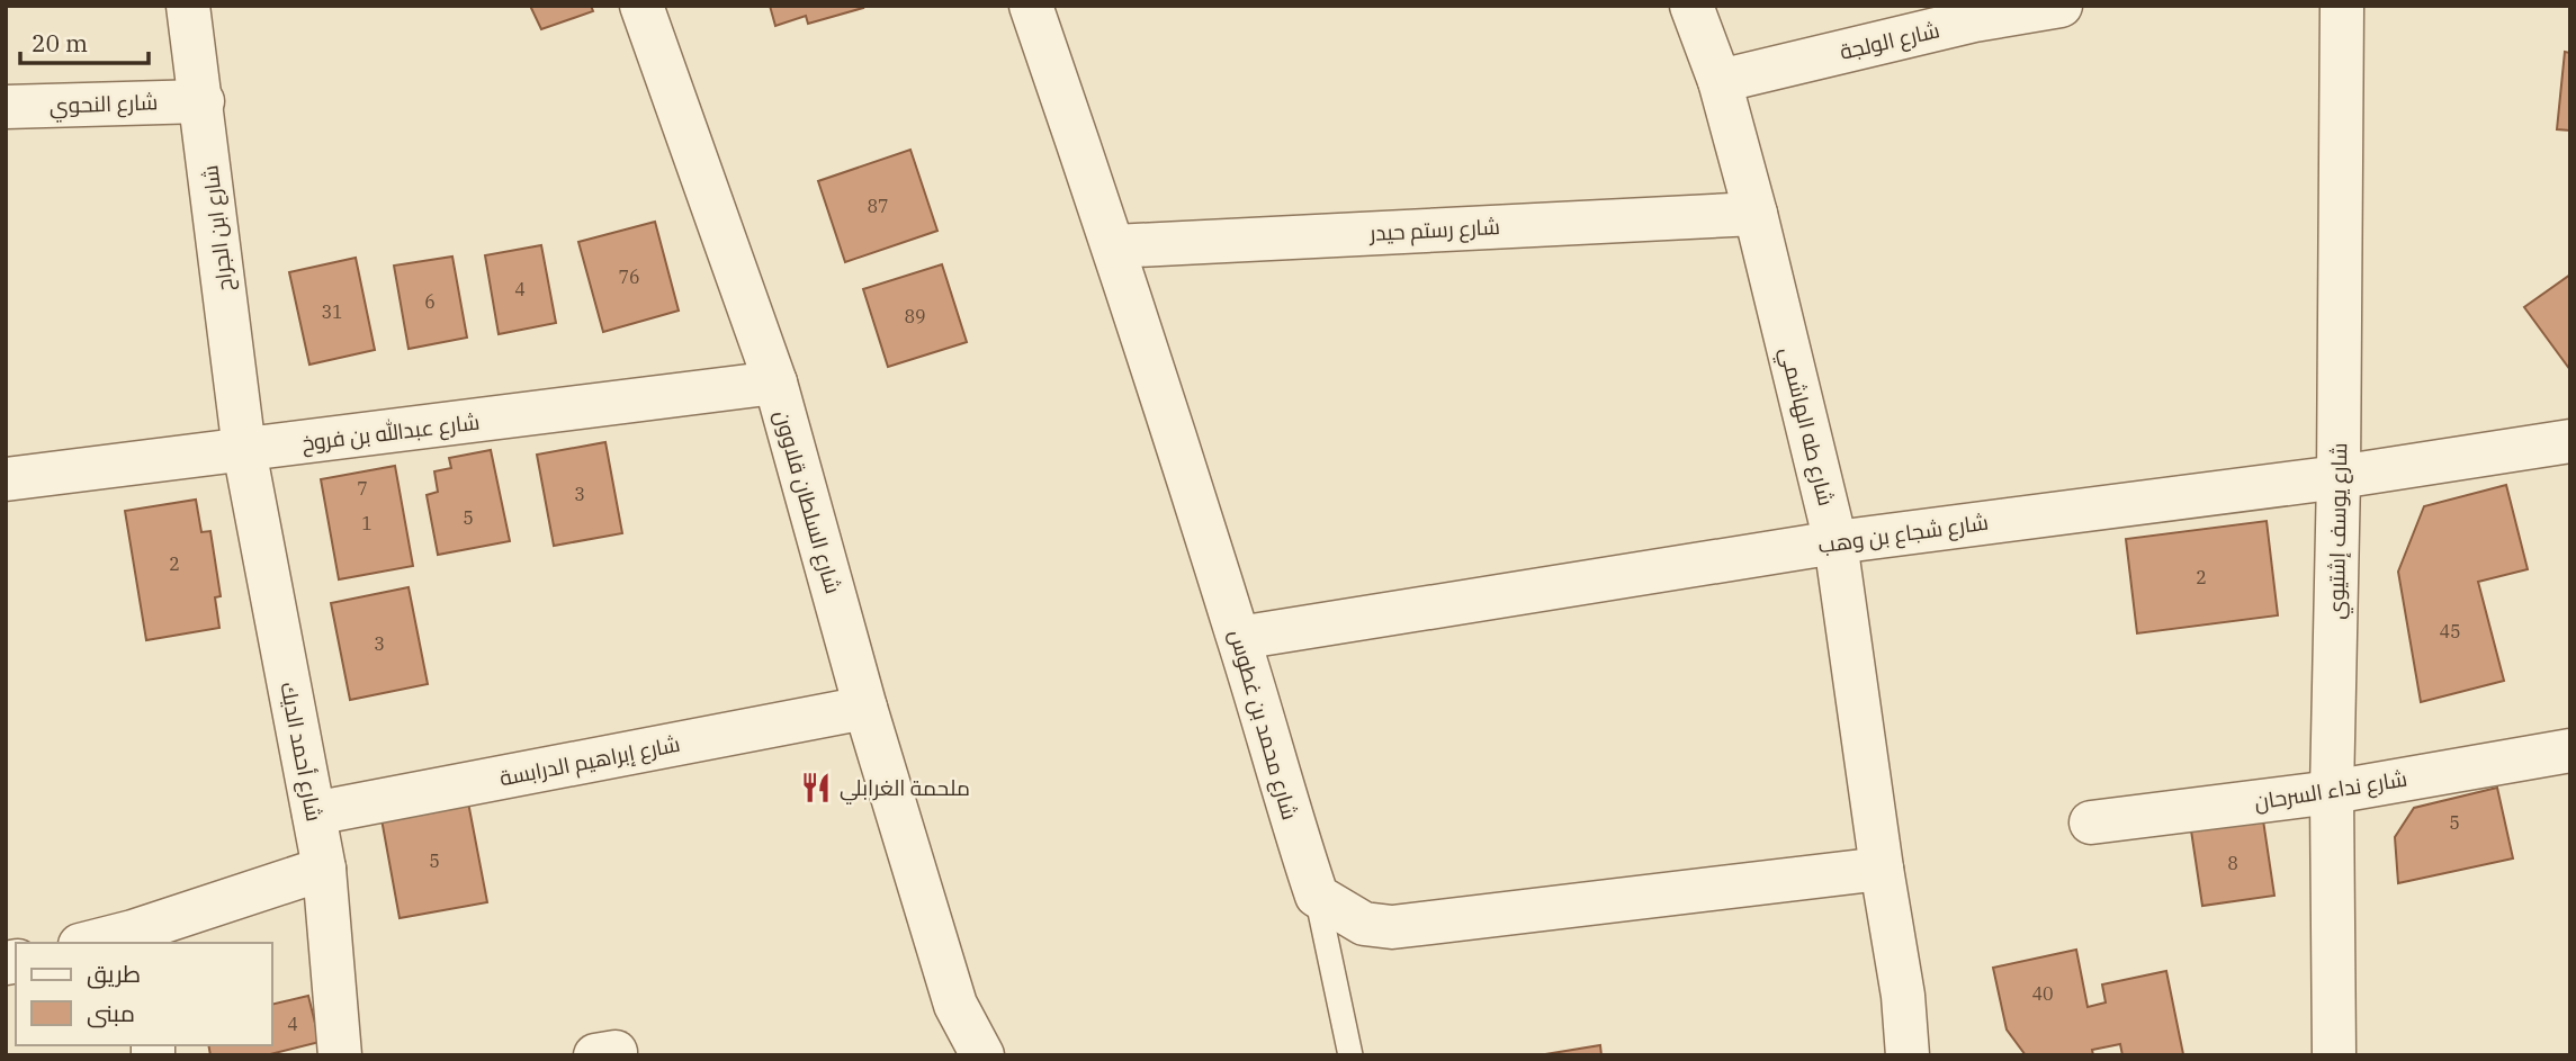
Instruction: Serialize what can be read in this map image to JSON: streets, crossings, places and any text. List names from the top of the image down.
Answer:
{
  "streets": {
    "street": [
      "شارع الولجة",
      "شارع النحوي",
      "شارع ابن الجراح",
      "شارع رستم حيدر",
      "شارع طه الهاشمي",
      "شارع عبدالله بن فروخ",
      "شارع السلطان قلاوون",
      "شارع يوسف إشتيوي",
      "شارع شجاع بن وهب",
      "شارع محمد بن غطوس",
      "شارع أحمد الديك",
      "شارع إبراهيم الدرابسة",
      "شارع نداء السرحان"
    ]
  },
  "crossings": [
    ["شارع الولجة", "شارع طه الهاشمي"],
    ["شارع النحوي", "شارع ابن الجراح"],
    ["شارع ابن الجراح", "شارع عبدالله بن فروخ"],
    ["شارع ابن الجراح", "شارع أحمد الديك"],
    ["شارع رستم حيدر", "شارع طه الهاشمي"],
    ["شارع رستم حيدر", "شارع محمد بن غطوس"],
    ["شارع طه الهاشمي", "شارع شجاع بن وهب"],
    ["شارع عبدالله بن فروخ", "شارع السلطان قلاوون"],
    ["شارع عبدالله بن فروخ", "شارع أحمد الديك"],
    ["شارع السلطان قلاوون", "شارع إبراهيم الدرابسة"],
    ["شارع يوسف إشتيوي", "شارع شجاع بن وهب"],
    ["شارع يوسف إشتيوي", "شارع نداء السرحان"],
    ["شارع شجاع بن وهب", "شارع محمد بن غطوس"],
    ["شارع أحمد الديك", "شارع إبراهيم الدرابسة"]
  ],
  "places": {
    "restaurant": ["ملحمة الغرابلي"]
  },
  "house_numbers": [
    "87",
    "76",
    "4",
    "6",
    "31",
    "89",
    "7",
    "3",
    "5",
    "1",
    "2",
    "2",
    "45",
    "3",
    "5",
    "5",
    "8",
    "40",
    "4"
  ],
  "legend": ["طريق", "مبنى"],
  "scale_bar": "20 m"
}
